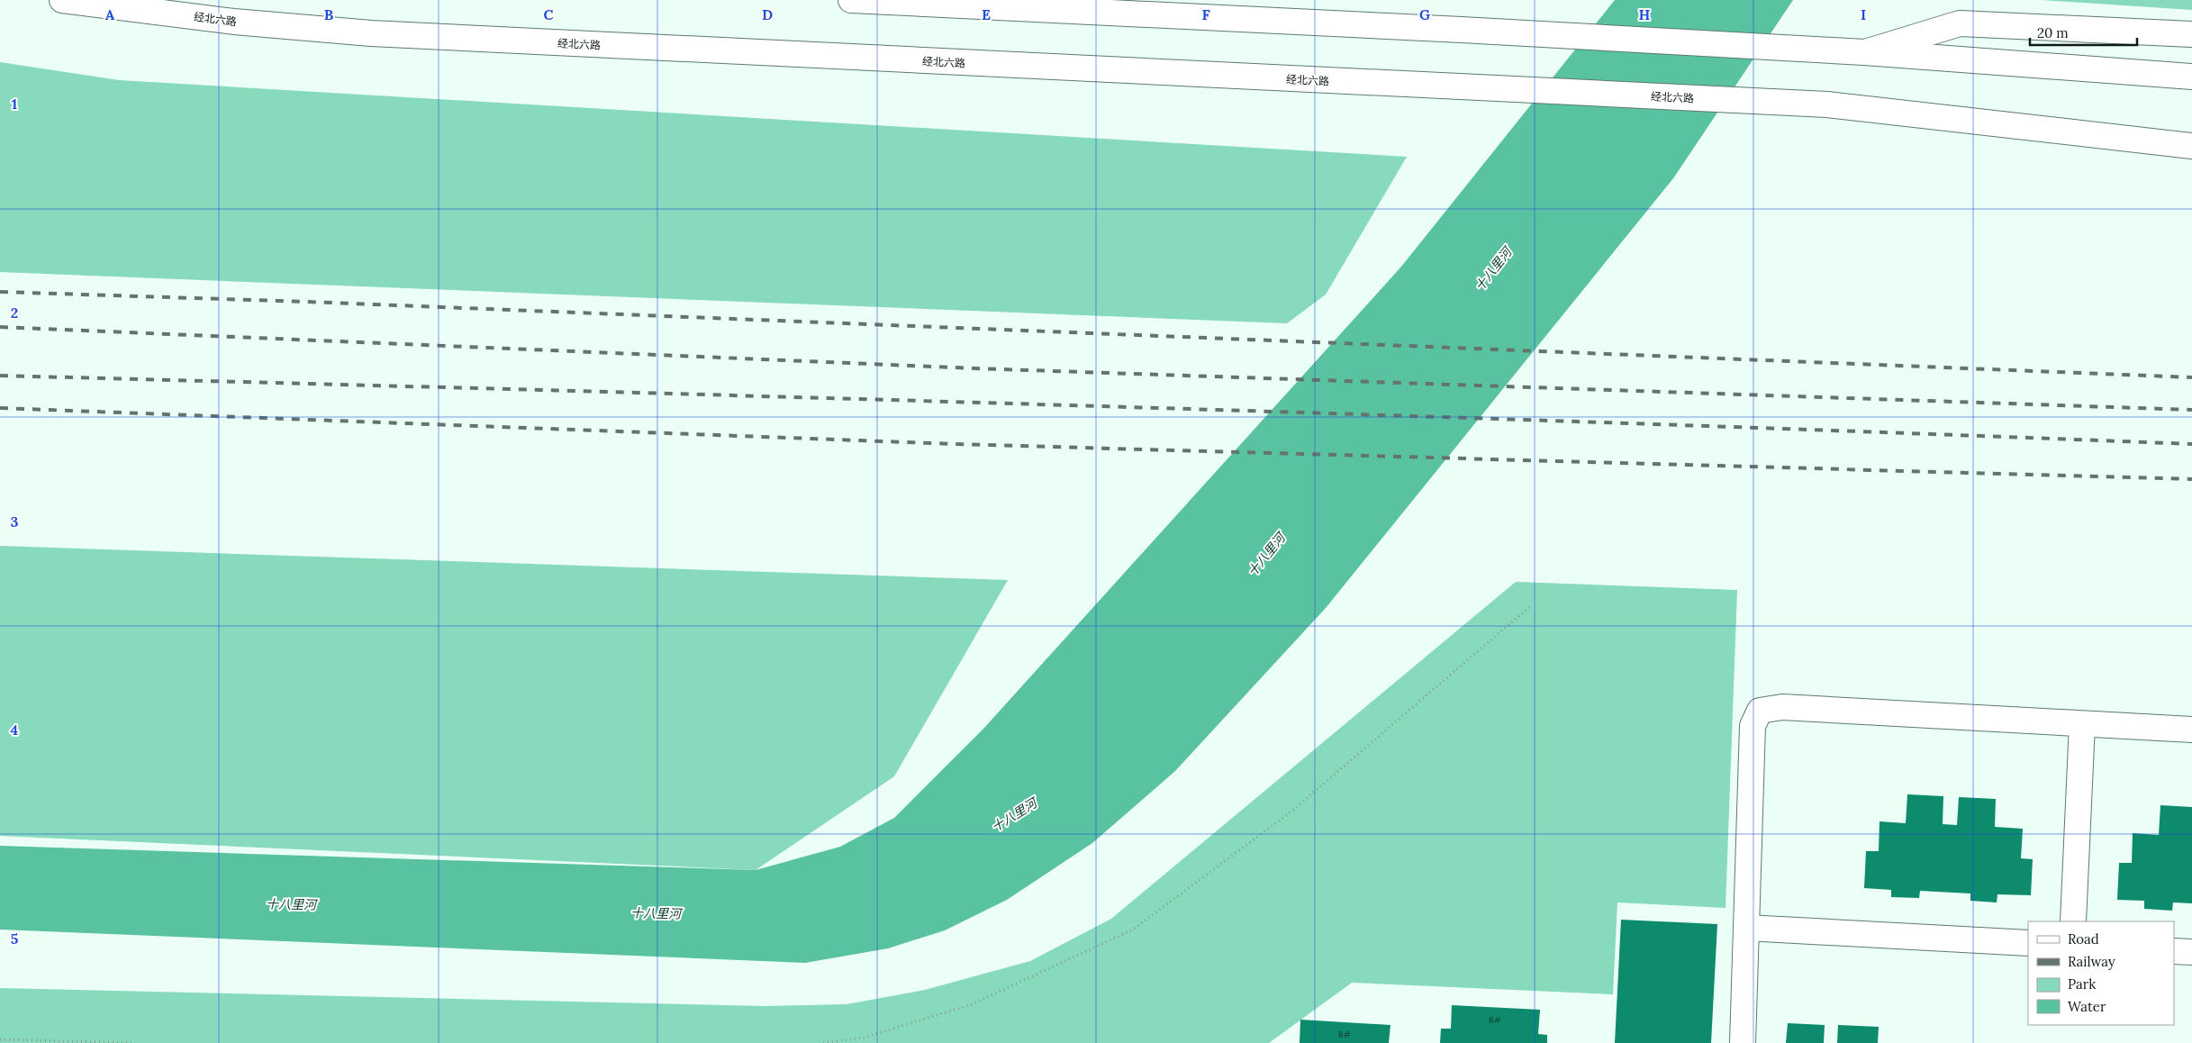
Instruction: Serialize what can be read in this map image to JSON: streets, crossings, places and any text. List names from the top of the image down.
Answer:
{
  "streets": {
    "main road": ["经北六路"]
  },
  "water": ["十八里河"],
  "house_numbers": ["8#", "8#"],
  "legend": [
    "Road",
    "Railway",
    "Park",
    "Water"
  ],
  "scale_bar": "20 m",
  "grid": {
    "columns": [
      "A",
      "B",
      "C",
      "D",
      "E",
      "F",
      "G",
      "H",
      "I"
    ],
    "rows": [
      "1",
      "2",
      "3",
      "4",
      "5"
    ]
  }
}
